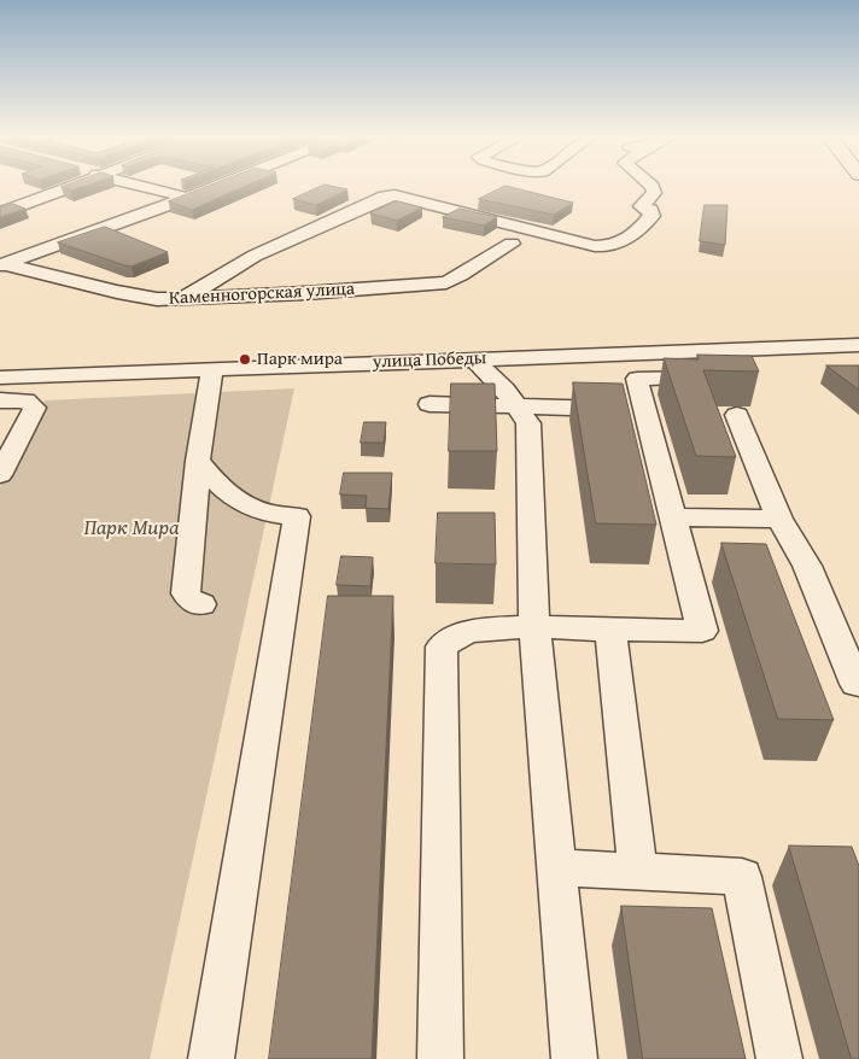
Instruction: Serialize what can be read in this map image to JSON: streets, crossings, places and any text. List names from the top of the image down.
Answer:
{
  "streets": {
    "street": ["Каменногорская улица", "улица Победы"]
  },
  "parks": ["Парк Мира"],
  "places": ["Парк мира"]
}
